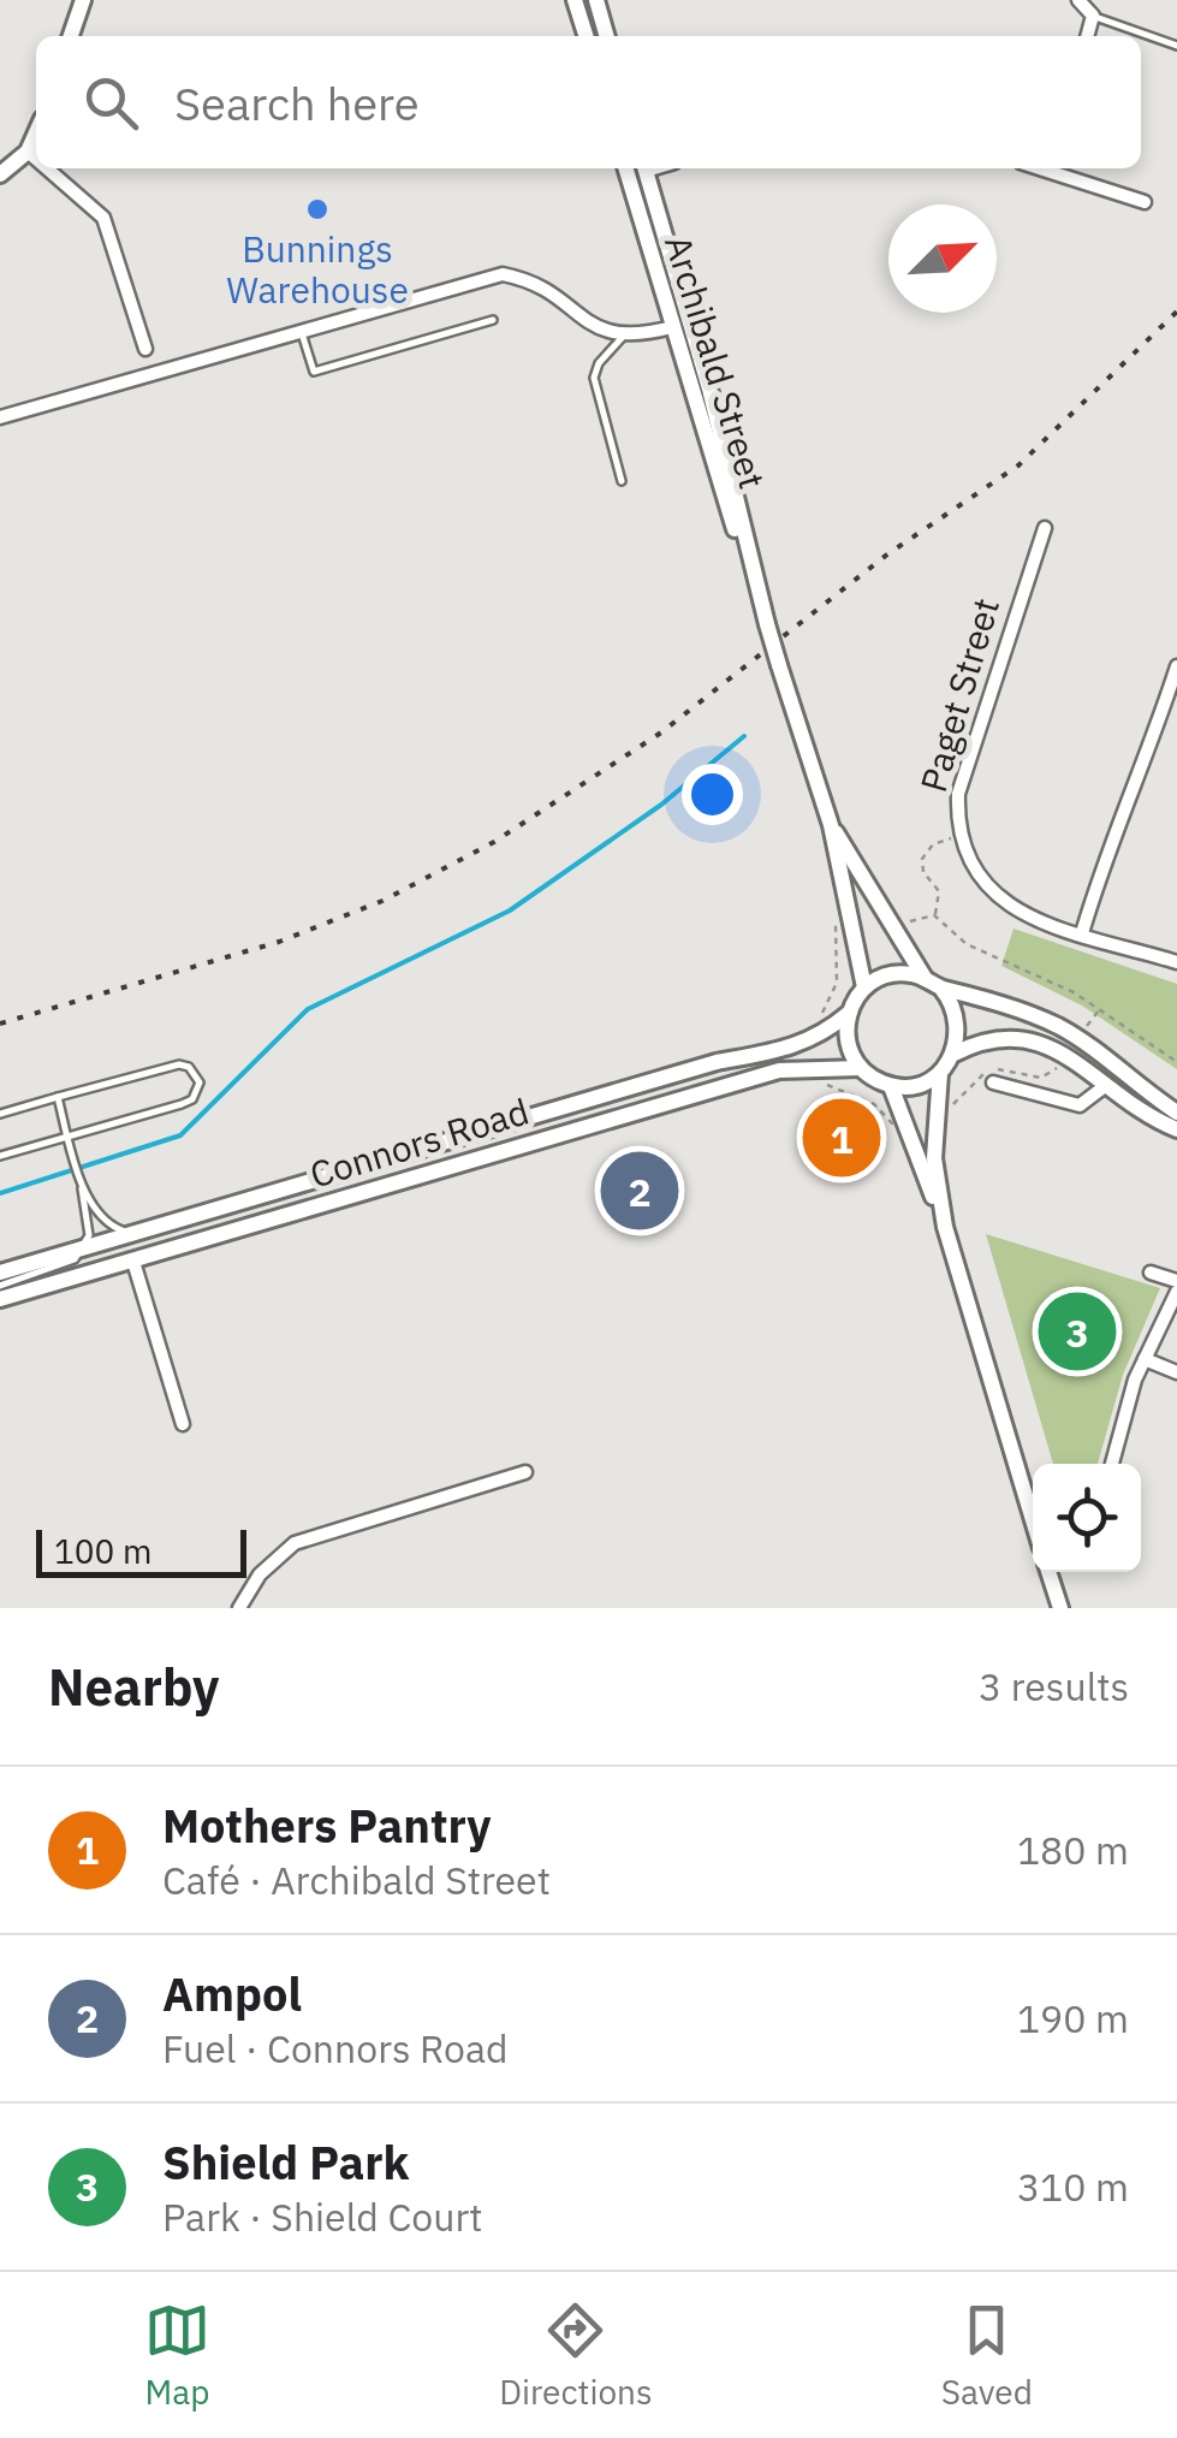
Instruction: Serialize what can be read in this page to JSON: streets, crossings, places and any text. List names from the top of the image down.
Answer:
{
  "streets": {
    "street": ["Archibald Street", "Paget Street", "Connors Road"]
  },
  "crossings": [
    ["Archibald Street", "Connors Road"]
  ],
  "places": ["Bunnings Warehouse"],
  "scale_bar": "100 m",
  "north": "top right",
  "page": {
    "search": "Search here",
    "pins": ["1", "2", "3"],
    "scale": "100 m",
    "heading": ["Nearby", "3 results"],
    "list": [
      {
        "mark": "1",
        "name": "Mothers Pantry",
        "note": "Café · Archibald Street",
        "value": "180 m"
      },
      {
        "mark": "2",
        "name": "Ampol",
        "note": "Fuel · Connors Road",
        "value": "190 m"
      },
      {
        "mark": "3",
        "name": "Shield Park",
        "note": "Park · Shield Court",
        "value": "310 m"
      }
    ],
    "nav": ["Map", "Directions", "Saved"]
  }
}
